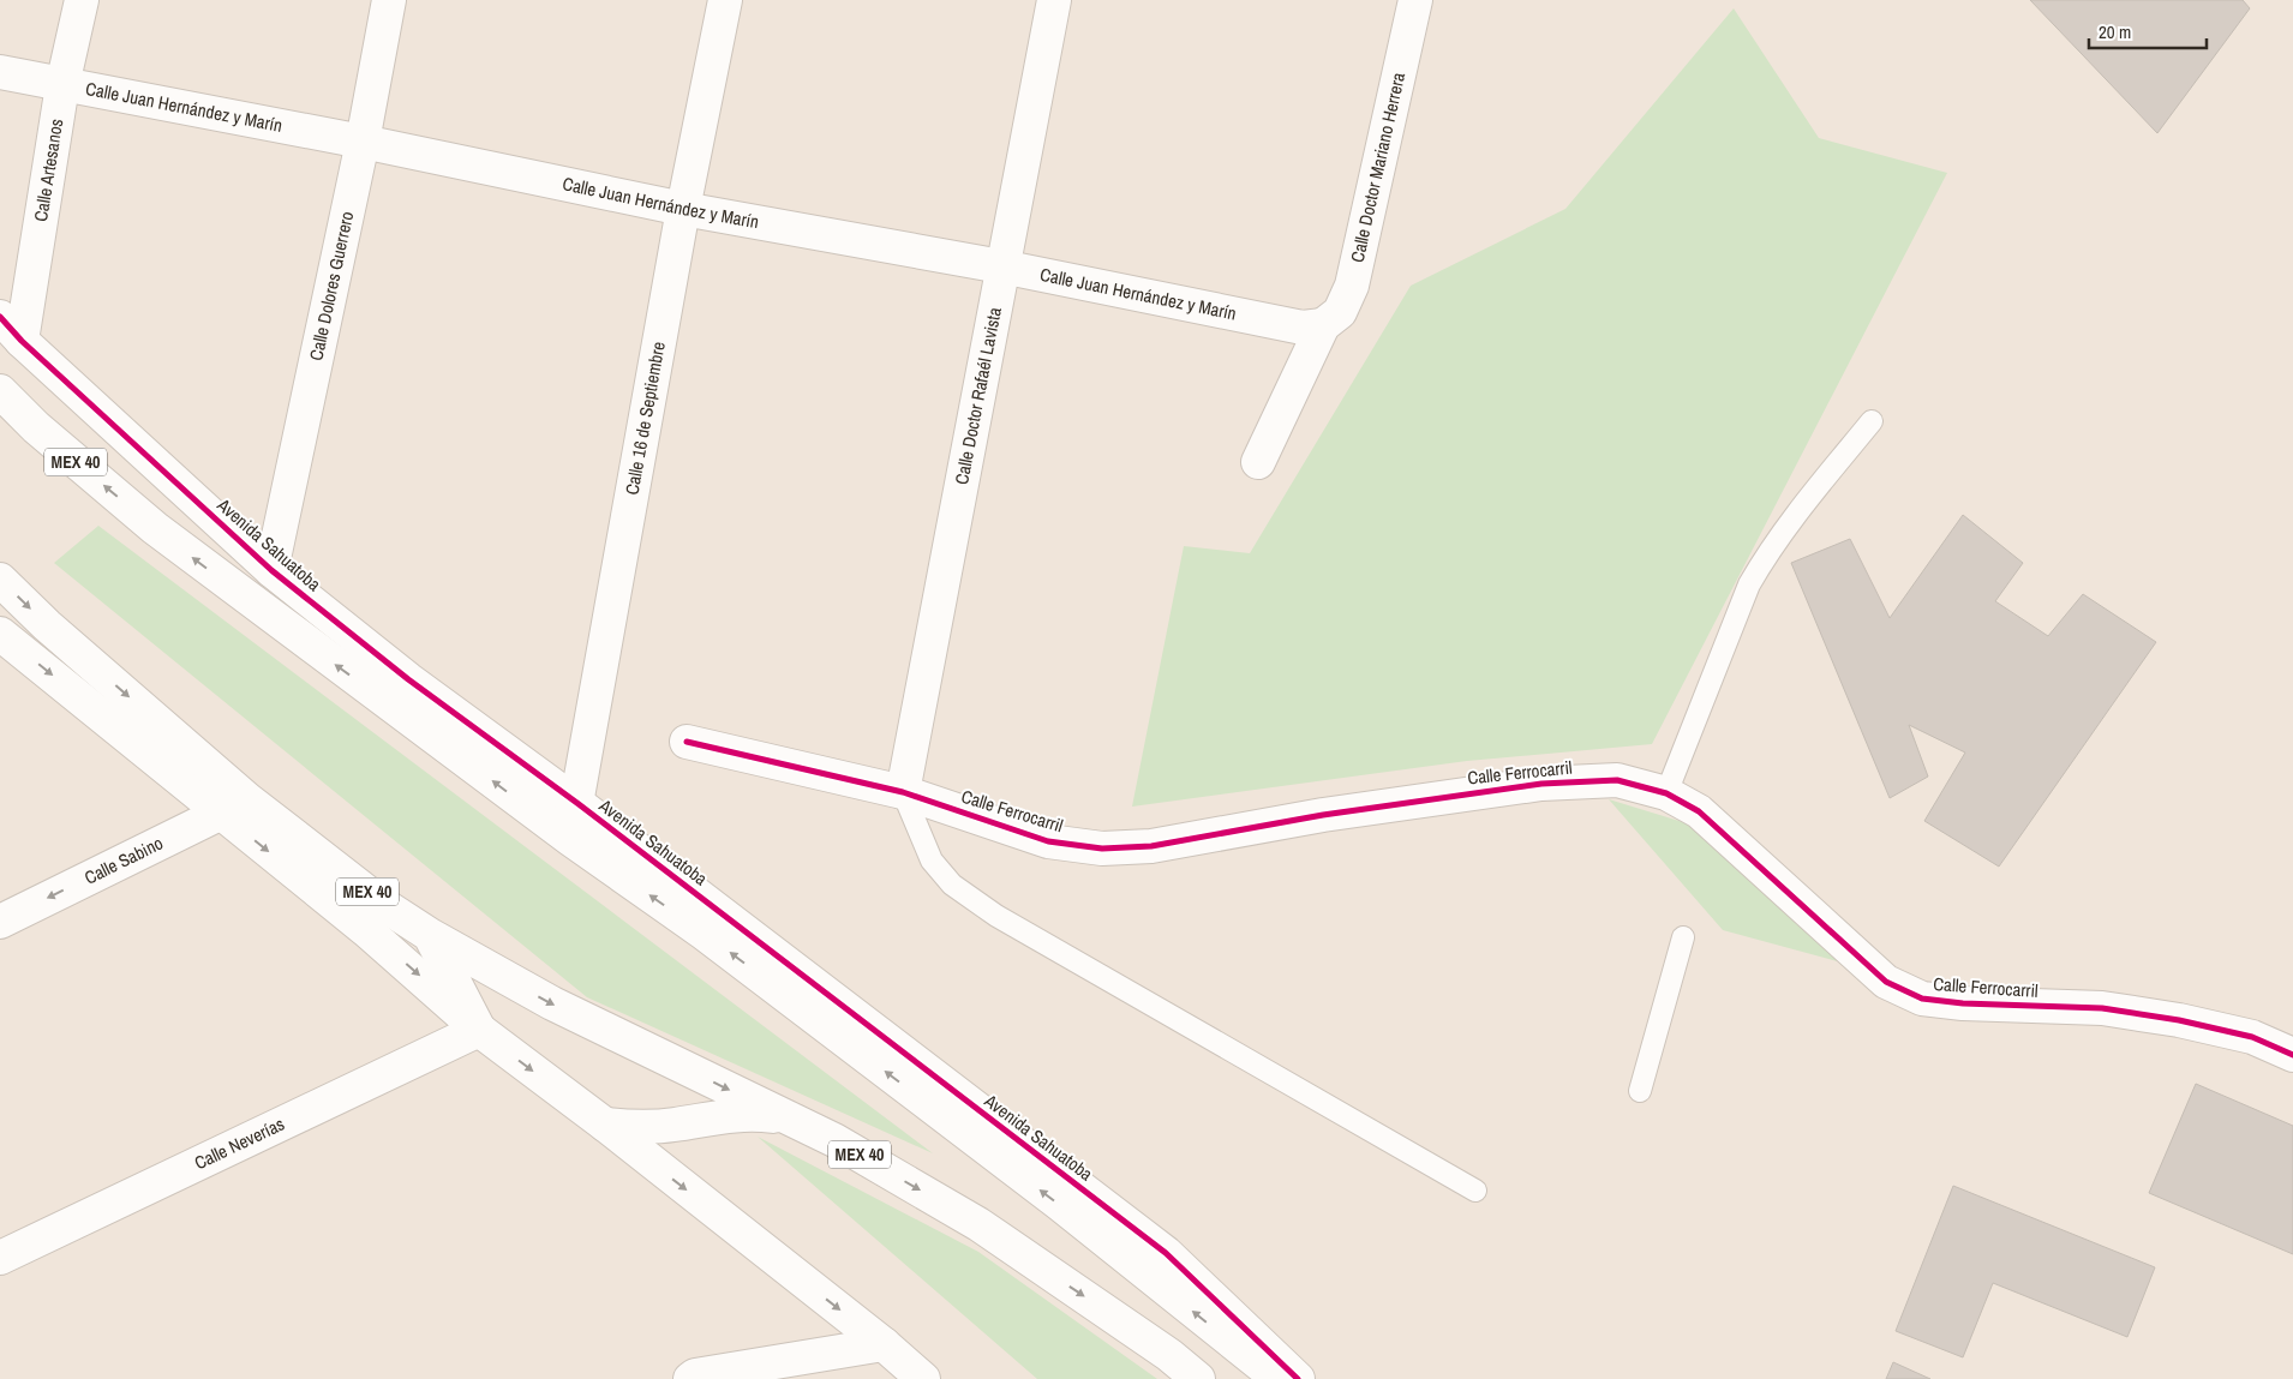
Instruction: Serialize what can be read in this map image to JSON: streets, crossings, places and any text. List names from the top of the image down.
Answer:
{
  "streets": {
    "street": [
      "Calle Juan Hernández y Marín",
      "Calle Doctor Mariano Herrera",
      "Calle Artesanos",
      "Calle Dolores Guerrero",
      "Calle Doctor Rafaél Lavista",
      "Calle 16 de Septiembre",
      "MEX 40",
      "Avenida Sahuatoba",
      "Calle Ferrocarril",
      "Calle Sabino",
      "Calle Neverías"
    ]
  },
  "crossings": [
    ["Calle Juan Hernández y Marín", "Calle Doctor Mariano Herrera"],
    ["Calle Juan Hernández y Marín", "Calle Artesanos"],
    ["Calle Juan Hernández y Marín", "Calle Dolores Guerrero"],
    ["Calle Juan Hernández y Marín", "Calle Doctor Rafaél Lavista"],
    ["Calle Juan Hernández y Marín", "Calle 16 de Septiembre"],
    ["Calle Artesanos", "Avenida Sahuatoba"],
    ["Calle Dolores Guerrero", "Avenida Sahuatoba"],
    ["Calle Doctor Rafaél Lavista", "Calle Ferrocarril"],
    ["Calle 16 de Septiembre", "MEX 40"],
    ["Calle 16 de Septiembre", "Avenida Sahuatoba"],
    ["MEX 40", "Calle Sabino"]
  ],
  "one_way": ["Calle Sabino"],
  "scale_bar": "20 m"
}
